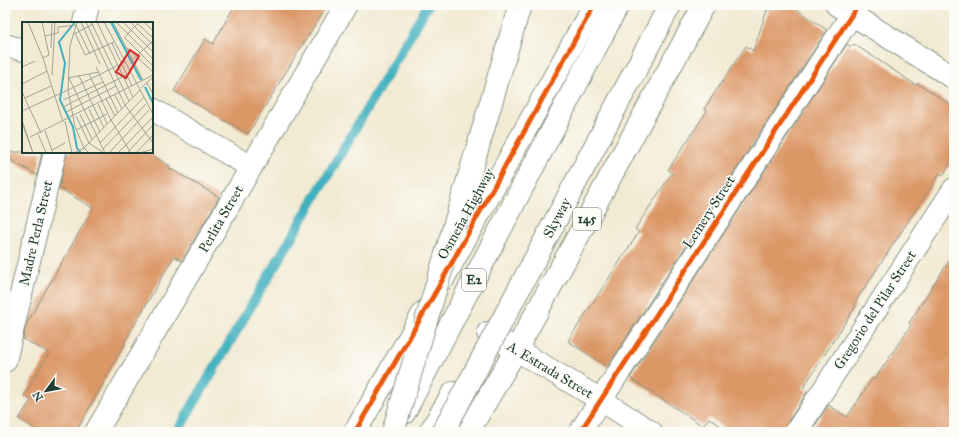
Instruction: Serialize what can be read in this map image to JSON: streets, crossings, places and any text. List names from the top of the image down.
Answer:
{
  "streets": {
    "main road": [
      "Lemery Street",
      "Osmeña Highway",
      "Skyway",
      "Perlita Street",
      "145",
      "Madre Perla Street",
      "E2",
      "Gregorio del Pilar Street",
      "A. Estrada Street"
    ]
  },
  "crossings": [
    ["Lemery Street", "A. Estrada Street"],
    ["145", "A. Estrada Street"]
  ],
  "north": "bottom left"
}
